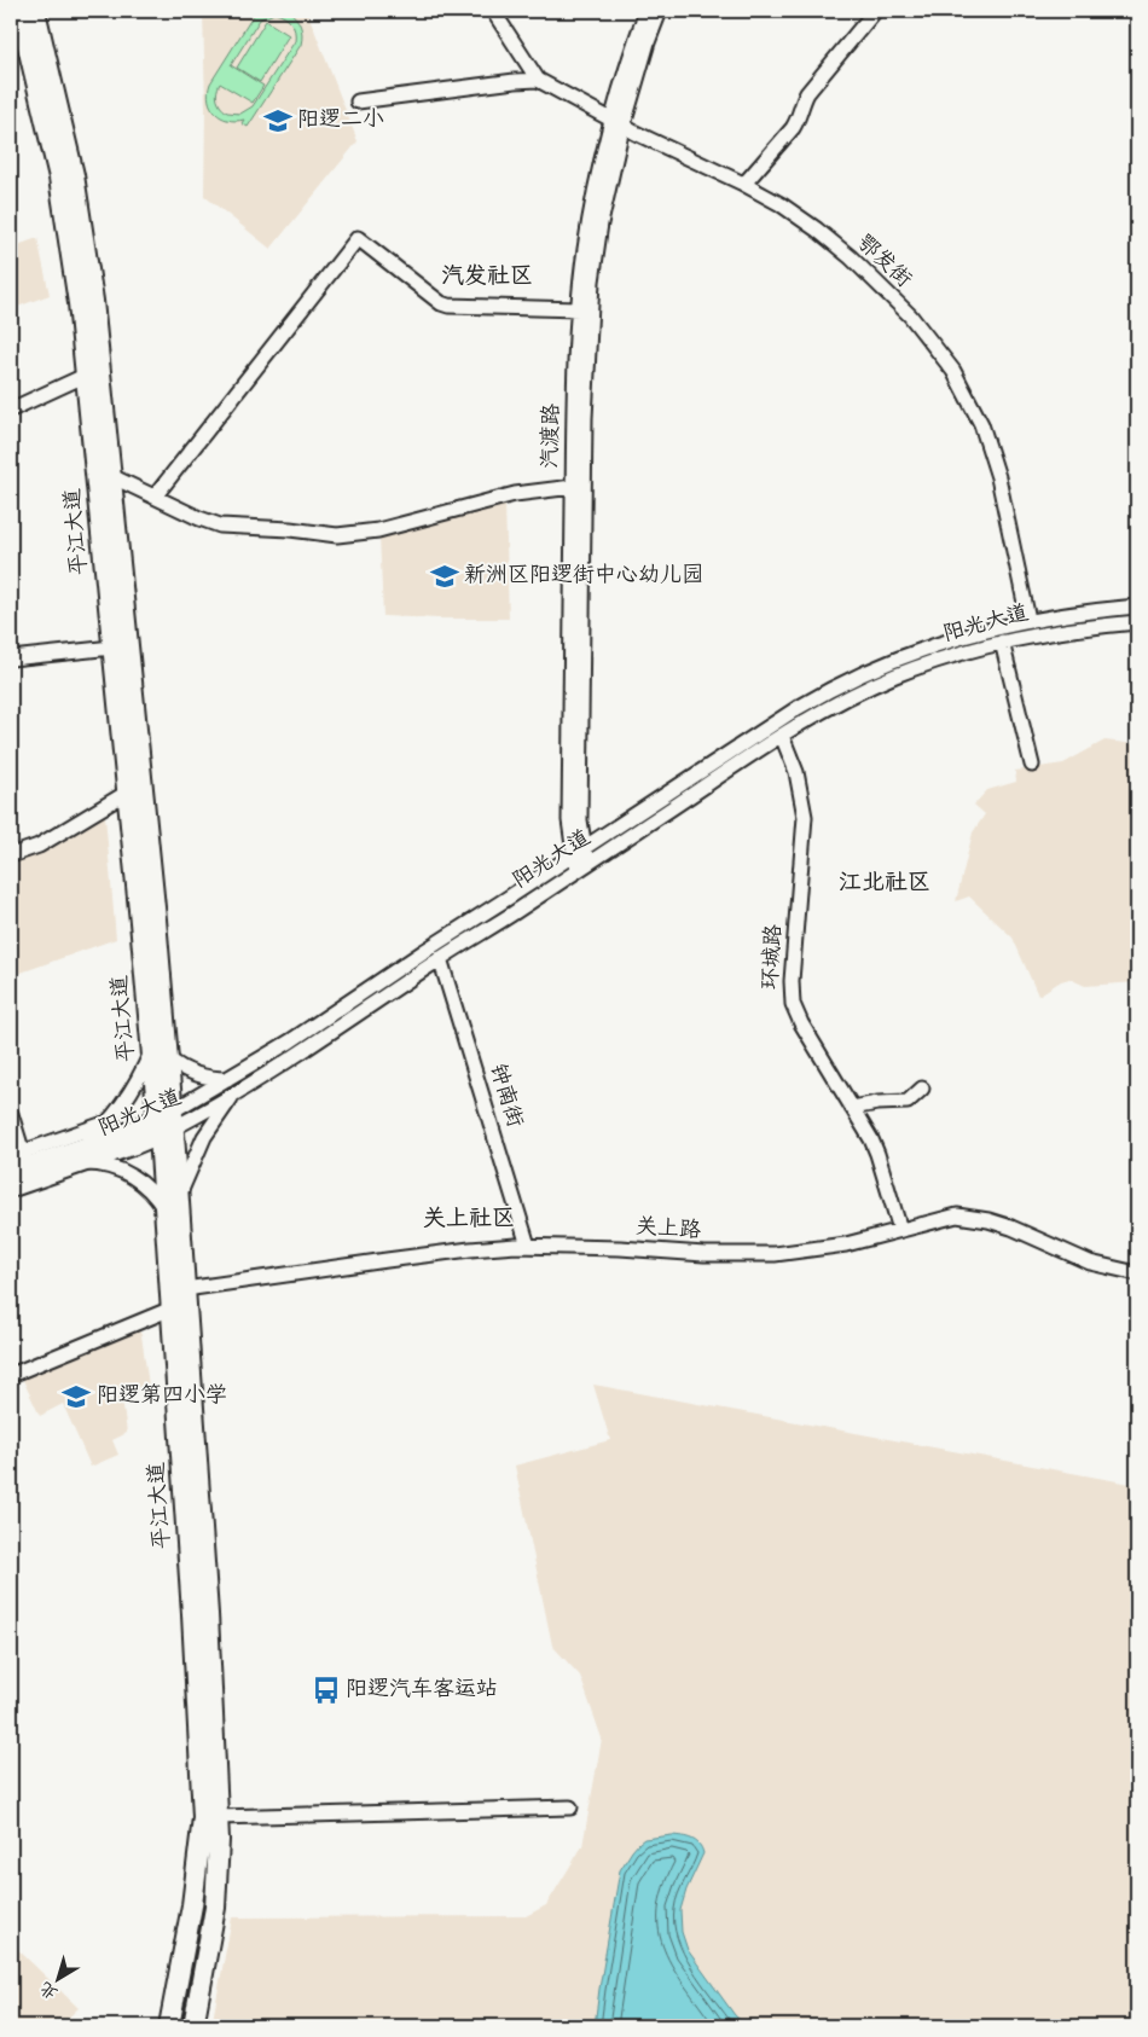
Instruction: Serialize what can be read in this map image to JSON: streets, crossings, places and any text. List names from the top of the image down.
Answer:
{
  "streets": {
    "highway": ["平江大道"],
    "main road": ["阳光大道"],
    "street": [
      "鄂发街",
      "汽渡路",
      "环城路",
      "钟南街",
      "关上路"
    ]
  },
  "crossings": [
    ["鄂发街", "汽渡路"],
    ["鄂发街", "阳光大道"],
    ["汽渡路", "阳光大道"],
    ["平江大道", "阳光大道"],
    ["平江大道", "关上路"],
    ["阳光大道", "环城路"],
    ["阳光大道", "钟南街"],
    ["环城路", "关上路"],
    ["钟南街", "关上路"]
  ],
  "districts": ["汽发社区", "江北社区", "关上社区"],
  "places": {
    "school or university": ["阳逻二小", "新洲区阳逻街中心幼儿园", "阳逻第四小学"],
    "bus stop": ["阳逻汽车客运站"]
  },
  "north": "bottom left"
}
